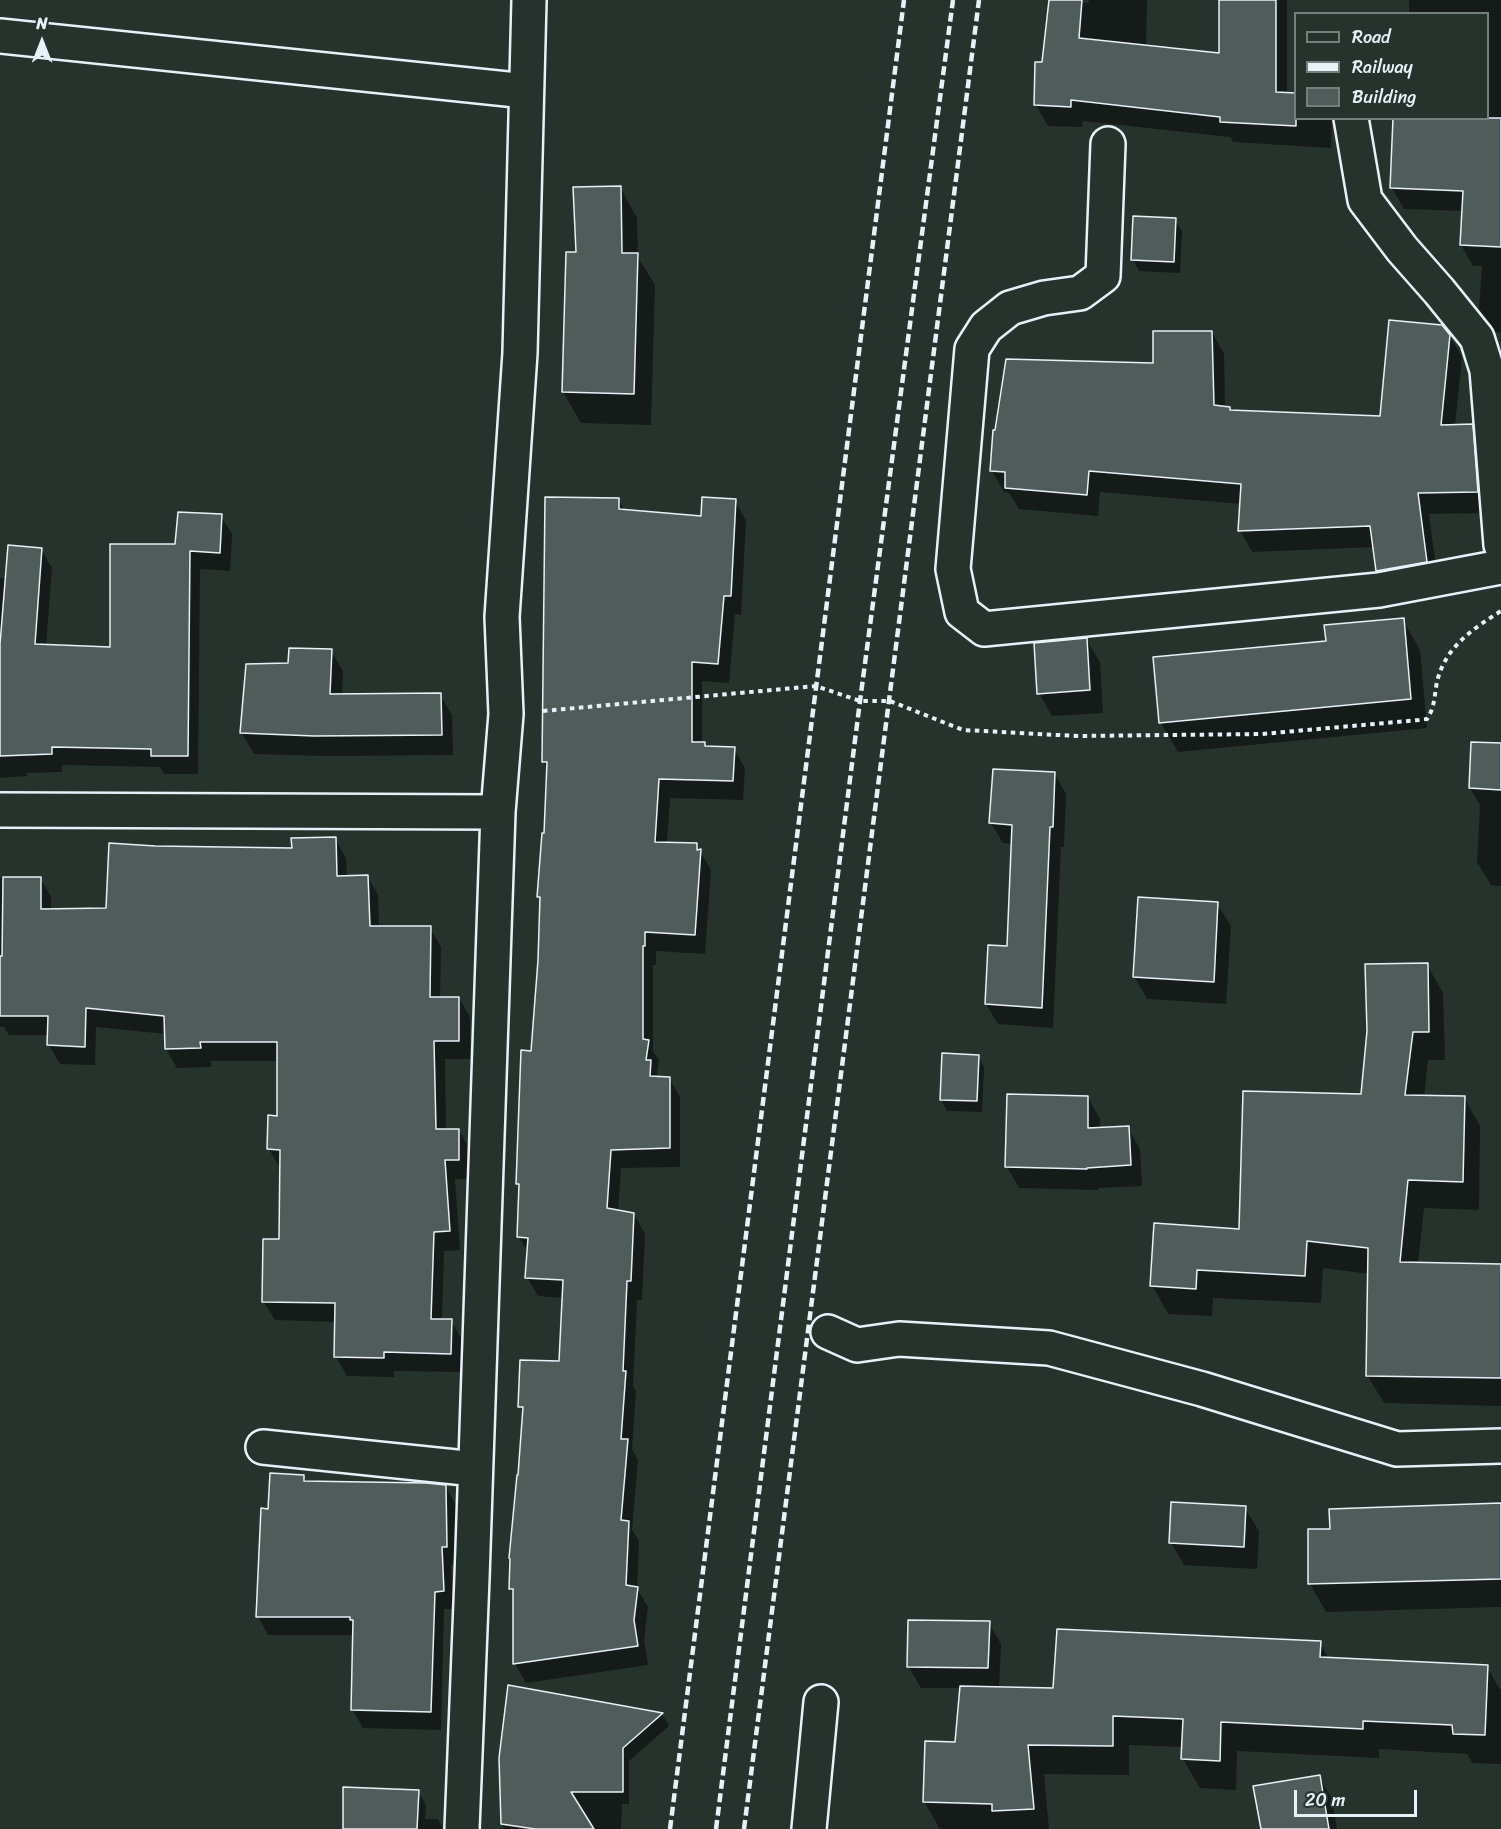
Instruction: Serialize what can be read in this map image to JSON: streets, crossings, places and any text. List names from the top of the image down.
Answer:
{
  "legend": ["Road", "Railway", "Building"],
  "scale_bar": "20 m",
  "north": "top"
}
